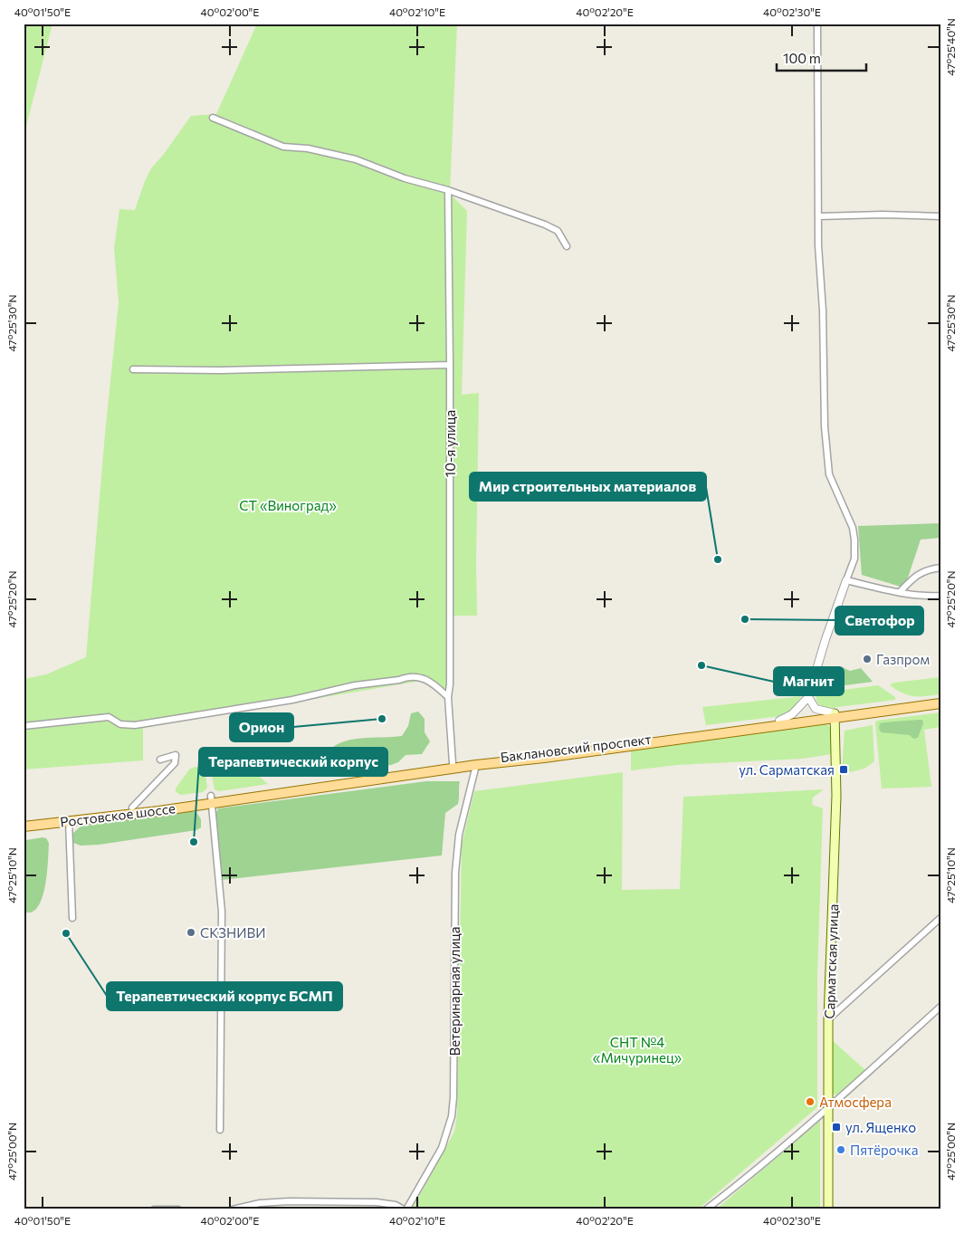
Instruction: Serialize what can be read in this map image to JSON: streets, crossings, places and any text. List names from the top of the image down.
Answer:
{
  "streets": {
    "main road": ["Баклановский проспект", "Ростовское шоссе", "Сарматская улица"],
    "street": ["10-я улица", "Ветеринарная улица"]
  },
  "crossings": [
    ["10-я улица", "Баклановский проспект"],
    ["Баклановский проспект", "Ростовское шоссе"],
    ["Баклановский проспект", "Сарматская улица"],
    ["Баклановский проспект", "Ветеринарная улица"]
  ],
  "parks": ["СТ «Виноград»", "СНТ №4 «Мичуринец»"],
  "places": {
    "other": [
      "Мир строительных материалов",
      "Светофор",
      "Газпром",
      "Магнит",
      "Орион",
      "Терапевтический корпус",
      "СКЗНИВИ",
      "Терапевтический корпус БСМП",
      "Атмосфера",
      "Пятёрочка"
    ],
    "transit": ["ул. Сарматская", "ул. Ященко"]
  },
  "scale_bar": "100 m",
  "coordinates": [
    "40°01'50\"E",
    "40°02'00\"E",
    "40°02'10\"E",
    "40°02'20\"E",
    "40°02'30\"E",
    "47°25'40\"N",
    "47°25'30\"N",
    "47°25'20\"N",
    "47°25'10\"N",
    "47°25'00\"N"
  ]
}
